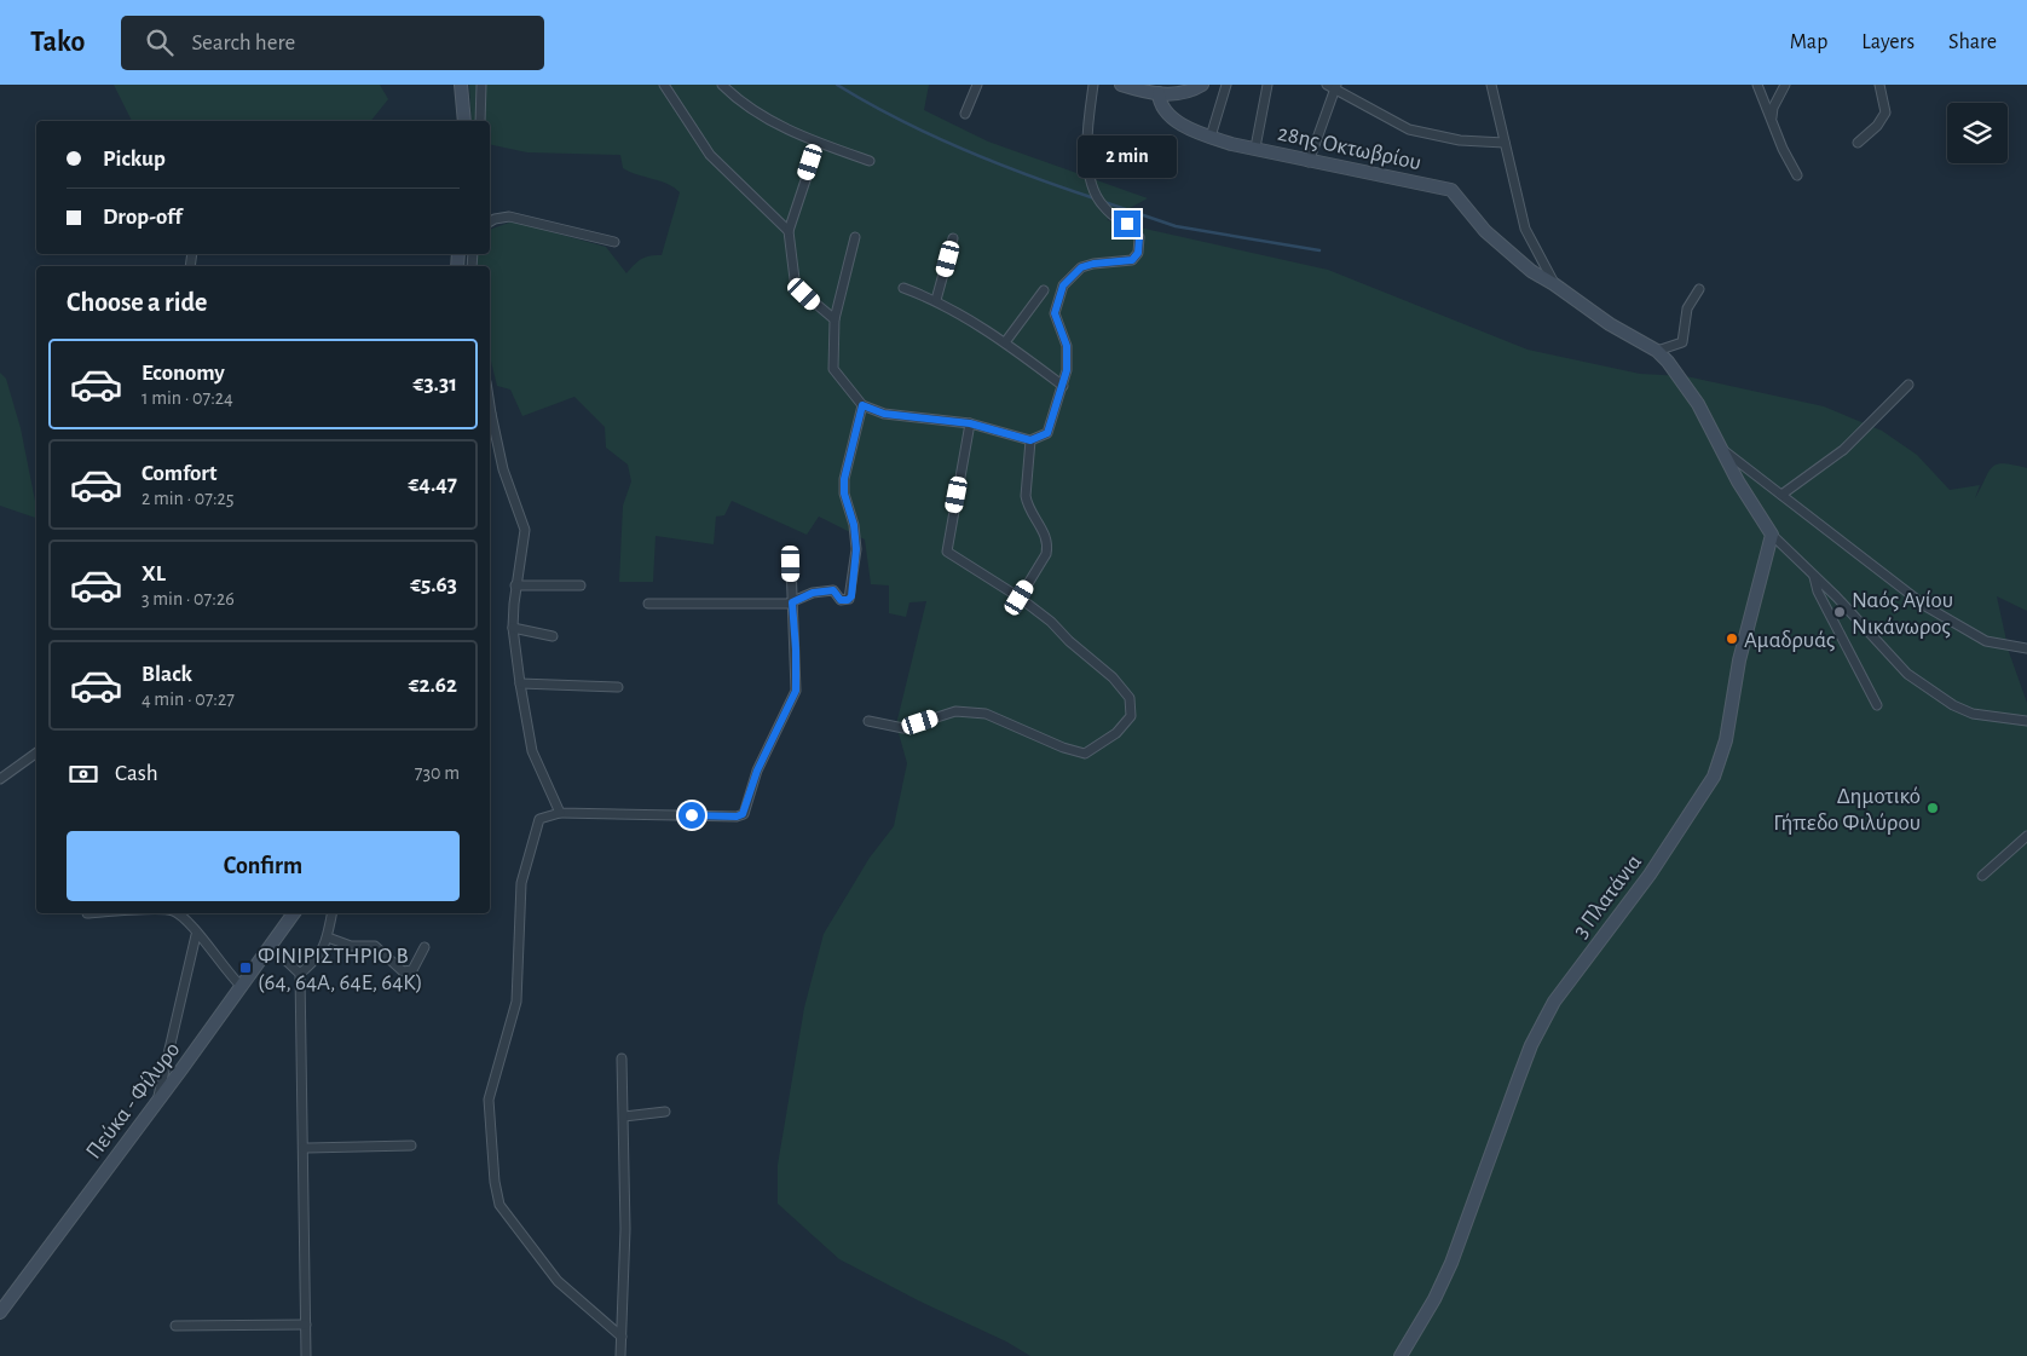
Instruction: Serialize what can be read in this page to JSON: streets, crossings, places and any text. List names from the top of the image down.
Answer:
{
  "streets": {
    "street": ["28ης Οκτωβρίου", "3 Πλατάνια", "Πεύκα - Φίλυρο"]
  },
  "places": {
    "other": ["Ναός Αγίου Νικάνωρος", "Αμαδρυάς", "Δημοτικό Γήπεδο Φιλύρου"],
    "transit": ["ΦΙΝΙΡΙΣΤΗΡΙΟ B (64, 64Α, 64Ε, 64Κ)"]
  },
  "page": {
    "header": "Tako",
    "search": "Search here",
    "nav": ["Map", "Layers", "Share"],
    "banner": ["Pickup", "Drop-off"],
    "bubble": "2 min",
    "heading": "Choose a ride",
    "list": [
      {
        "name": "Economy",
        "note": "1 min · 07:24",
        "value": "€3.31"
      },
      {
        "name": "Comfort",
        "note": "2 min · 07:25",
        "value": "€4.47"
      },
      {
        "name": "XL",
        "note": "3 min · 07:26",
        "value": "€5.63"
      },
      {
        "name": "Black",
        "note": "4 min · 07:27",
        "value": "€2.62"
      }
    ],
    "pay": ["Cash", "730 m"],
    "buttons": "Confirm"
  }
}
